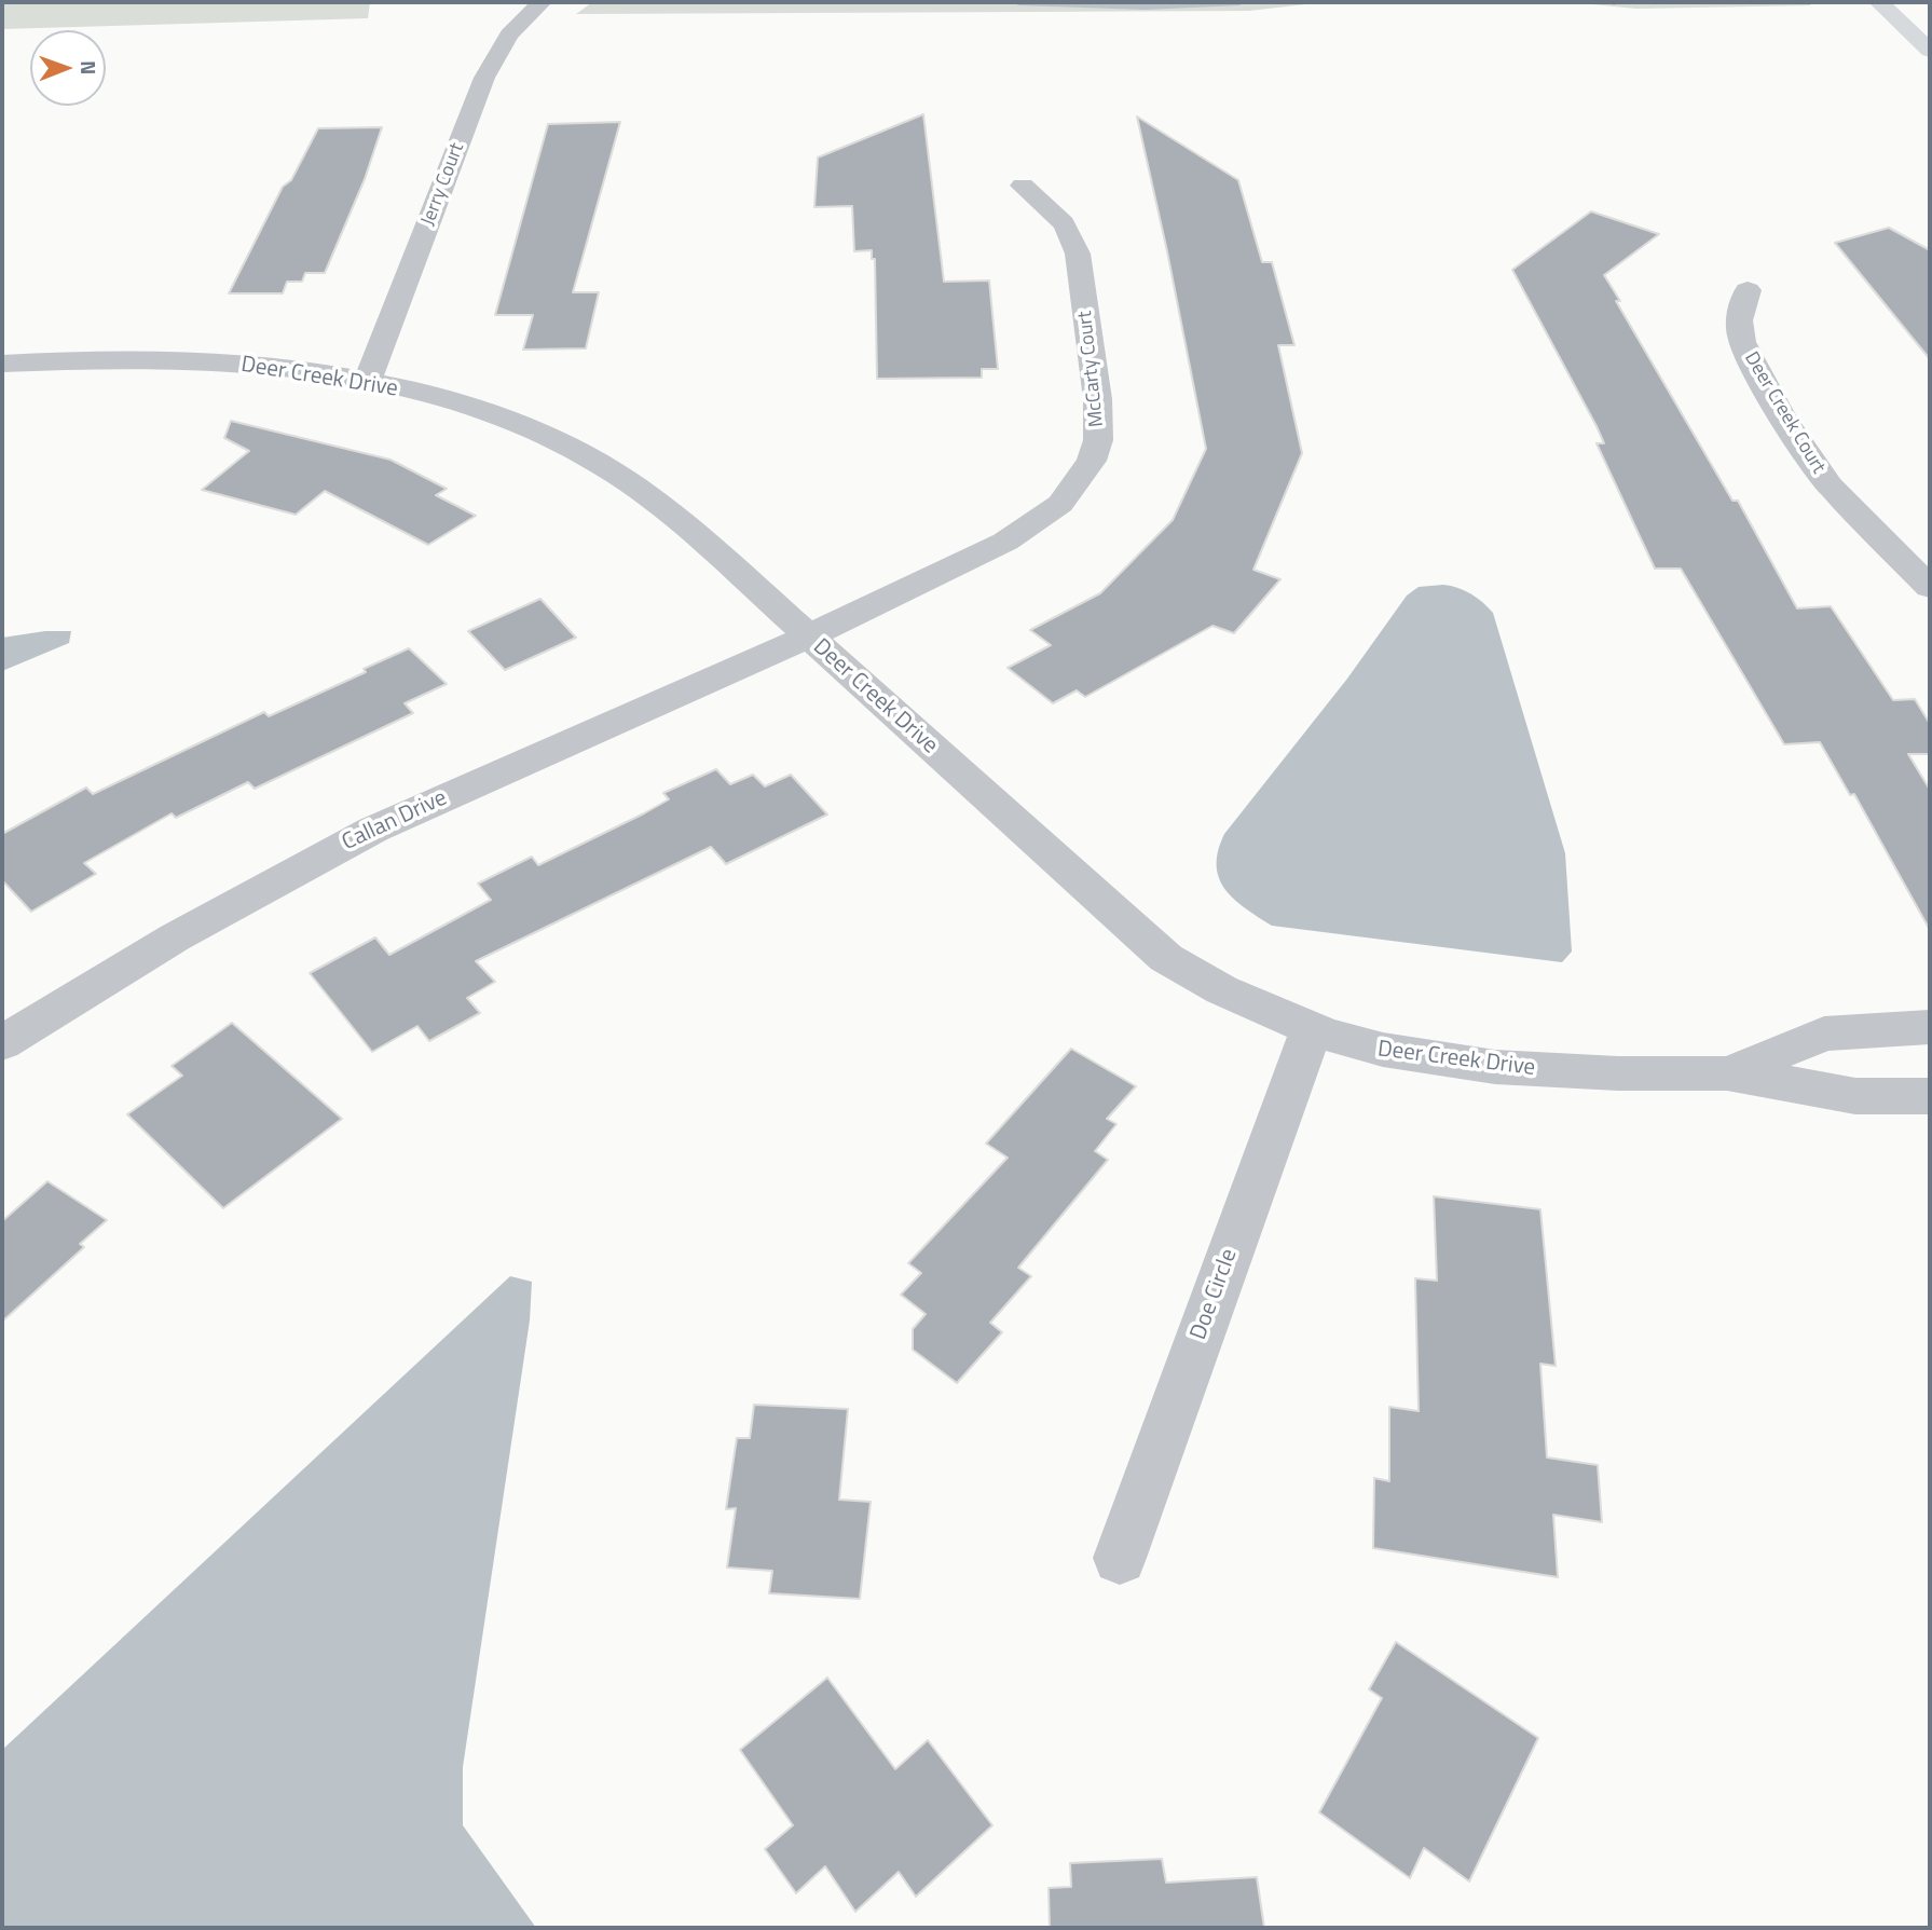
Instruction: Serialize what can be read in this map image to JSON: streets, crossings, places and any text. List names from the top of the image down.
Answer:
{
  "streets": {
    "street": [
      "Jerry Court",
      "McCarty Court",
      "Deer Creek Drive",
      "Deer Creek Court",
      "Callan Drive",
      "Doe Circle"
    ]
  },
  "crossings": [
    ["Jerry Court", "Deer Creek Drive"],
    ["McCarty Court", "Deer Creek Drive"],
    ["McCarty Court", "Callan Drive"],
    ["Deer Creek Drive", "Callan Drive"],
    ["Deer Creek Drive", "Doe Circle"]
  ],
  "north": "right"
}
